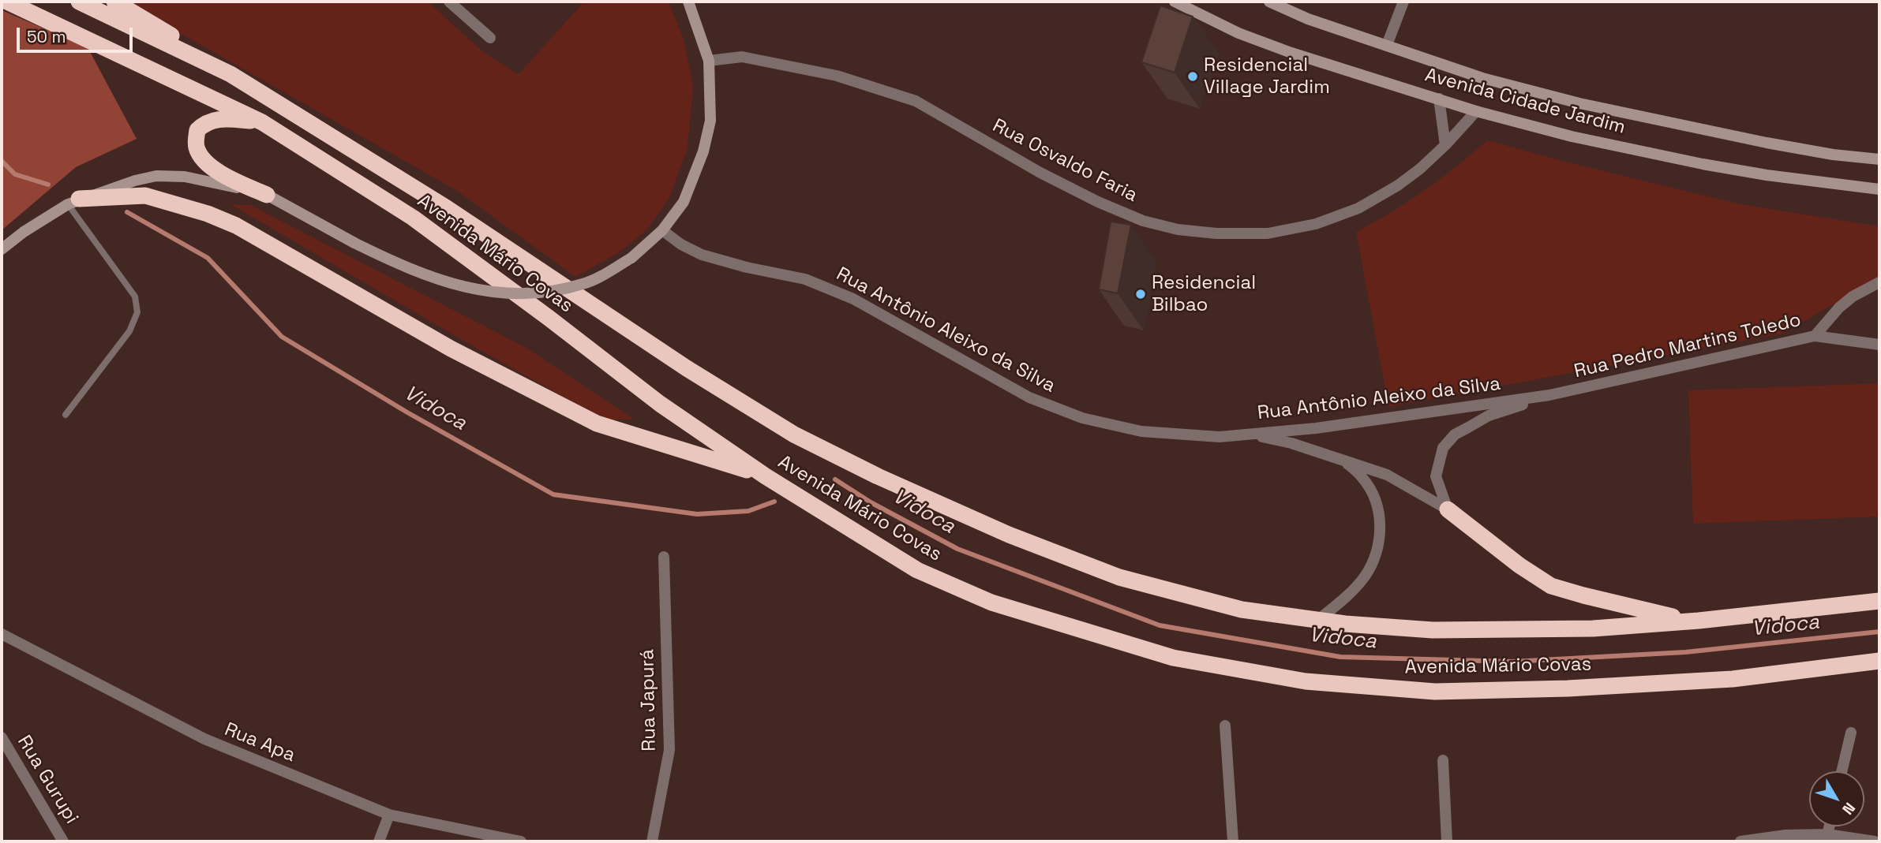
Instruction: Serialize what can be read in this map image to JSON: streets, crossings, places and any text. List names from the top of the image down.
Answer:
{
  "streets": {
    "highway": ["Avenida Mário Covas"],
    "main road": ["Avenida Cidade Jardim"],
    "street": [
      "Rua Osvaldo Faria",
      "Rua Antônio Aleixo da Silva",
      "Rua Pedro Martins Toledo",
      "Rua Japurá",
      "Rua Apa",
      "Rua Gurupi"
    ]
  },
  "crossings": [
    ["Avenida Cidade Jardim", "Rua Osvaldo Faria"],
    ["Rua Antônio Aleixo da Silva", "Rua Pedro Martins Toledo"]
  ],
  "water": ["Vidoca"],
  "places": ["Residencial Village Jardim", "Residencial Bilbao"],
  "scale_bar": "50 m",
  "north": "bottom right"
}
